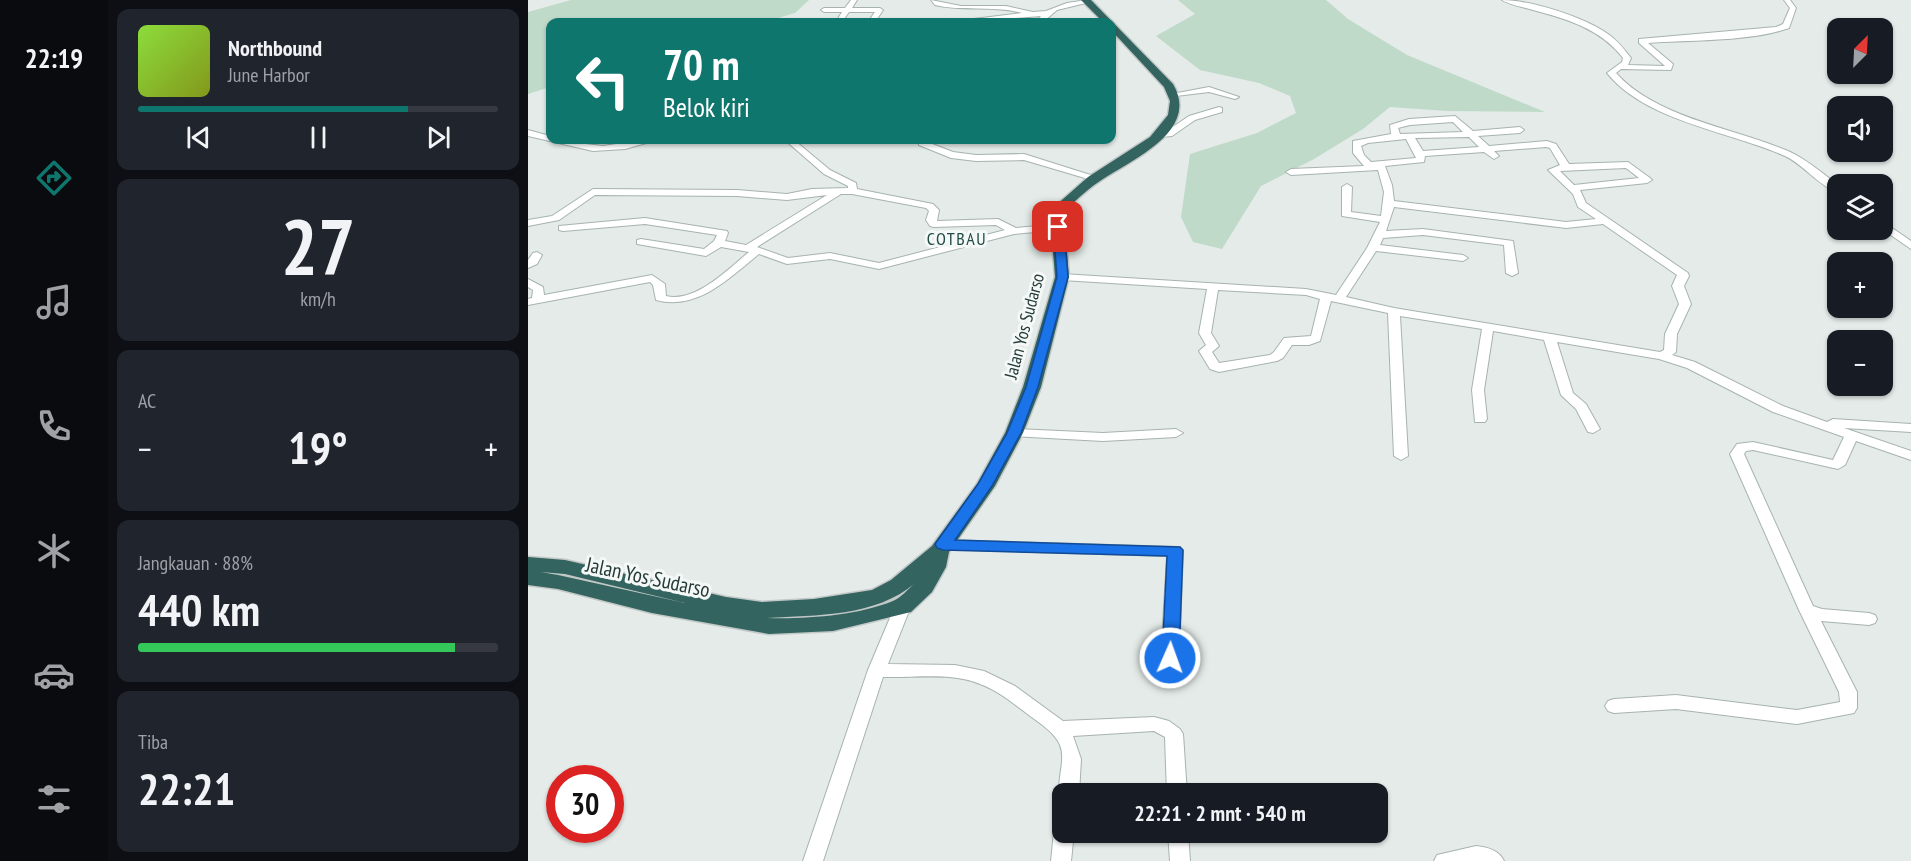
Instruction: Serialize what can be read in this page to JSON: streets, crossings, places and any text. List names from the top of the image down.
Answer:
{
  "streets": {
    "highway": ["Jalan Yos Sudarso"]
  },
  "districts": ["COTBAU"],
  "north": "top right",
  "page": {
    "tabs": "22:19",
    "map_buttons": ["+", "−"],
    "turn": ["70 m", "Belok kiri"],
    "song": ["Northbound", "June Harbor"],
    "tile": [
      ["27", "km/h"],
      "AC",
      ["Jangkauan · 88%", "440 km"],
      ["Tiba", "22:21"]
    ],
    "heat": ["−", "19°", "+"],
    "limit": "30",
    "trip": "22:21 · 2 mnt · 540 m"
  }
}
